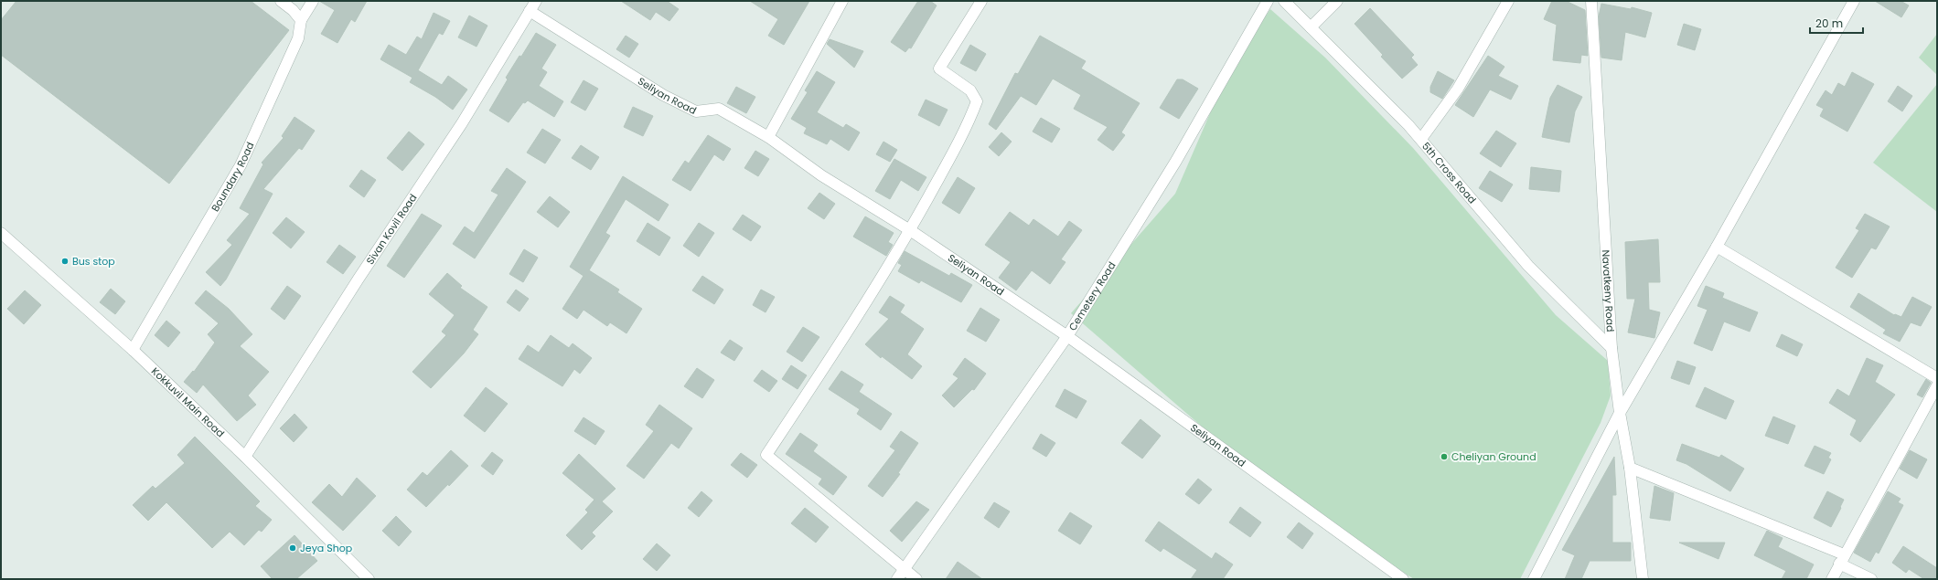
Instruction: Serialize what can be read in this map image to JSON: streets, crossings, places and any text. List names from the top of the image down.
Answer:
{
  "streets": {
    "street": [
      "Seliyan Road",
      "5th Cross Road",
      "Boundary Road",
      "Sivan Kovil Road",
      "Navatkeny Road",
      "Cemetery Road",
      "Kokkuvil Main Road"
    ]
  },
  "crossings": [
    ["Seliyan Road", "Sivan Kovil Road"],
    ["Seliyan Road", "Cemetery Road"],
    ["5th Cross Road", "Navatkeny Road"],
    ["Boundary Road", "Kokkuvil Main Road"],
    ["Sivan Kovil Road", "Kokkuvil Main Road"]
  ],
  "places": ["Bus stop", "Cheliyan Ground", "Jeya Shop"],
  "scale_bar": "20 m"
}
